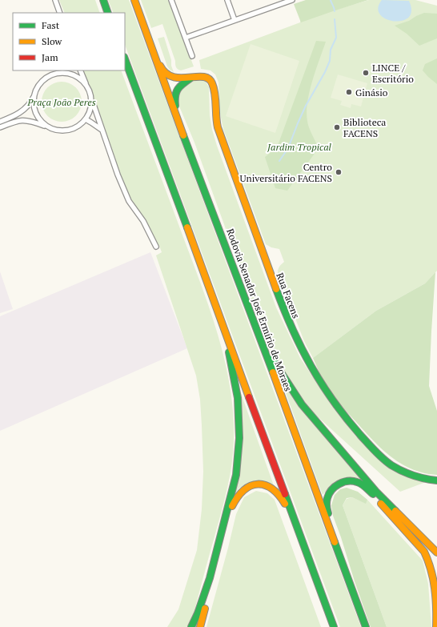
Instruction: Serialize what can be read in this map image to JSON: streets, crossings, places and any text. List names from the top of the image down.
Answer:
{
  "streets": {
    "main road": ["Rua Facens", "Rodovia Senador José Ermírio de Moraes"]
  },
  "crossings": [
    ["Rua Facens", "Rodovia Senador José Ermírio de Moraes"]
  ],
  "parks": ["Praça João Peres", "Jardim Tropical"],
  "places": [
    "LINCE / Escritório",
    "Ginásio",
    "Biblioteca FACENS",
    "Centro Universitário FACENS"
  ],
  "legend": ["Fast", "Slow", "Jam"]
}
